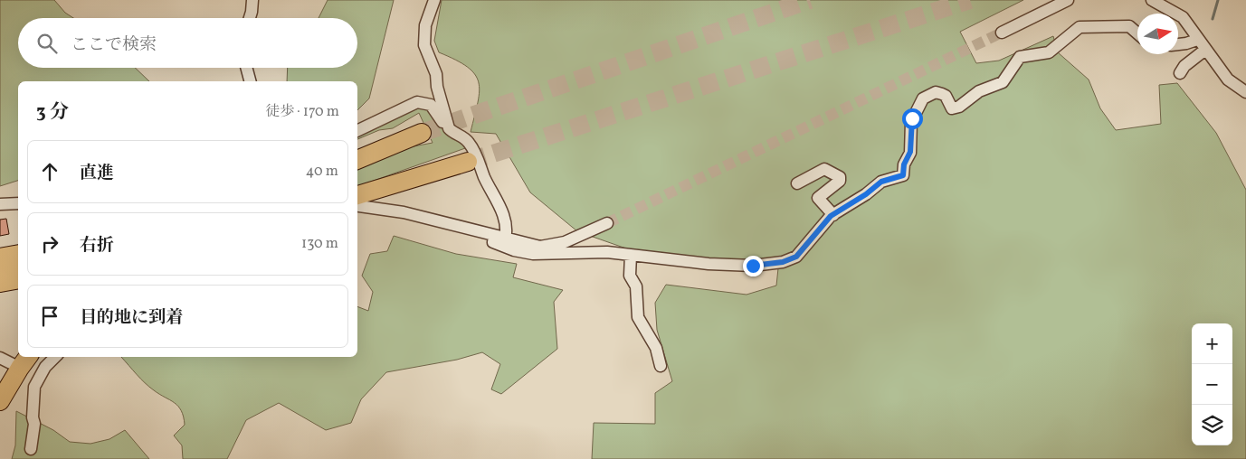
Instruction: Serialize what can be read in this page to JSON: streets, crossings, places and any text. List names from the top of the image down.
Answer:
{
  "north": "right",
  "page": {
    "search": "ここで検索",
    "heading": ["3 分", "徒歩 · 170 m"],
    "list": [
      ["直進", "40 m"],
      ["右折", "130 m"],
      "目的地に到着"
    ],
    "map_buttons": ["+", "−"]
  }
}
